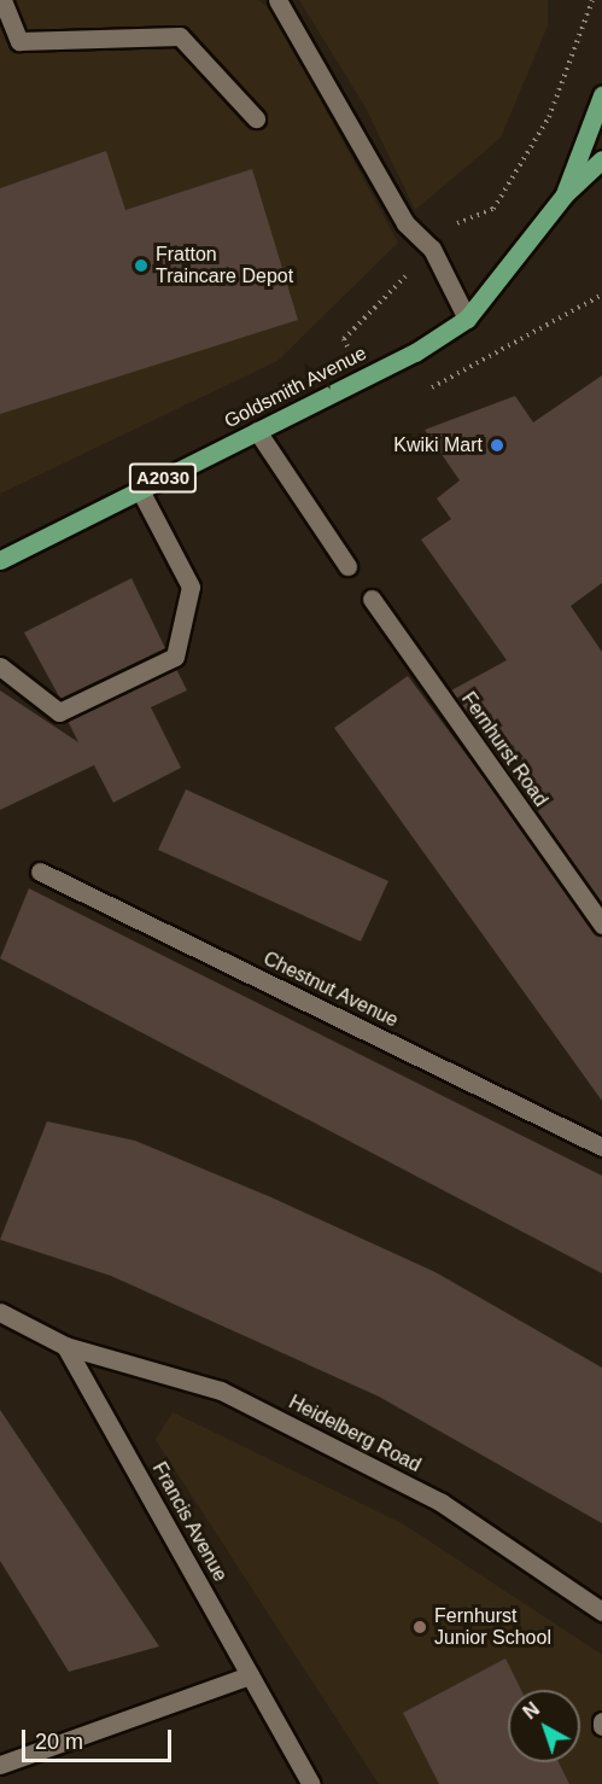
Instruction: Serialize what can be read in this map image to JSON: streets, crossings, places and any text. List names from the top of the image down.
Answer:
{
  "streets": {
    "main road": ["Goldsmith Avenue", "A2030"],
    "street": [
      "Fernhurst Road",
      "Chestnut Avenue",
      "Heidelberg Road",
      "Francis Avenue"
    ]
  },
  "crossings": [
    ["Heidelberg Road", "Francis Avenue"]
  ],
  "places": ["Fratton Traincare Depot", "Kwiki Mart", "Fernhurst Junior School"],
  "scale_bar": "20 m",
  "north": "top left"
}
